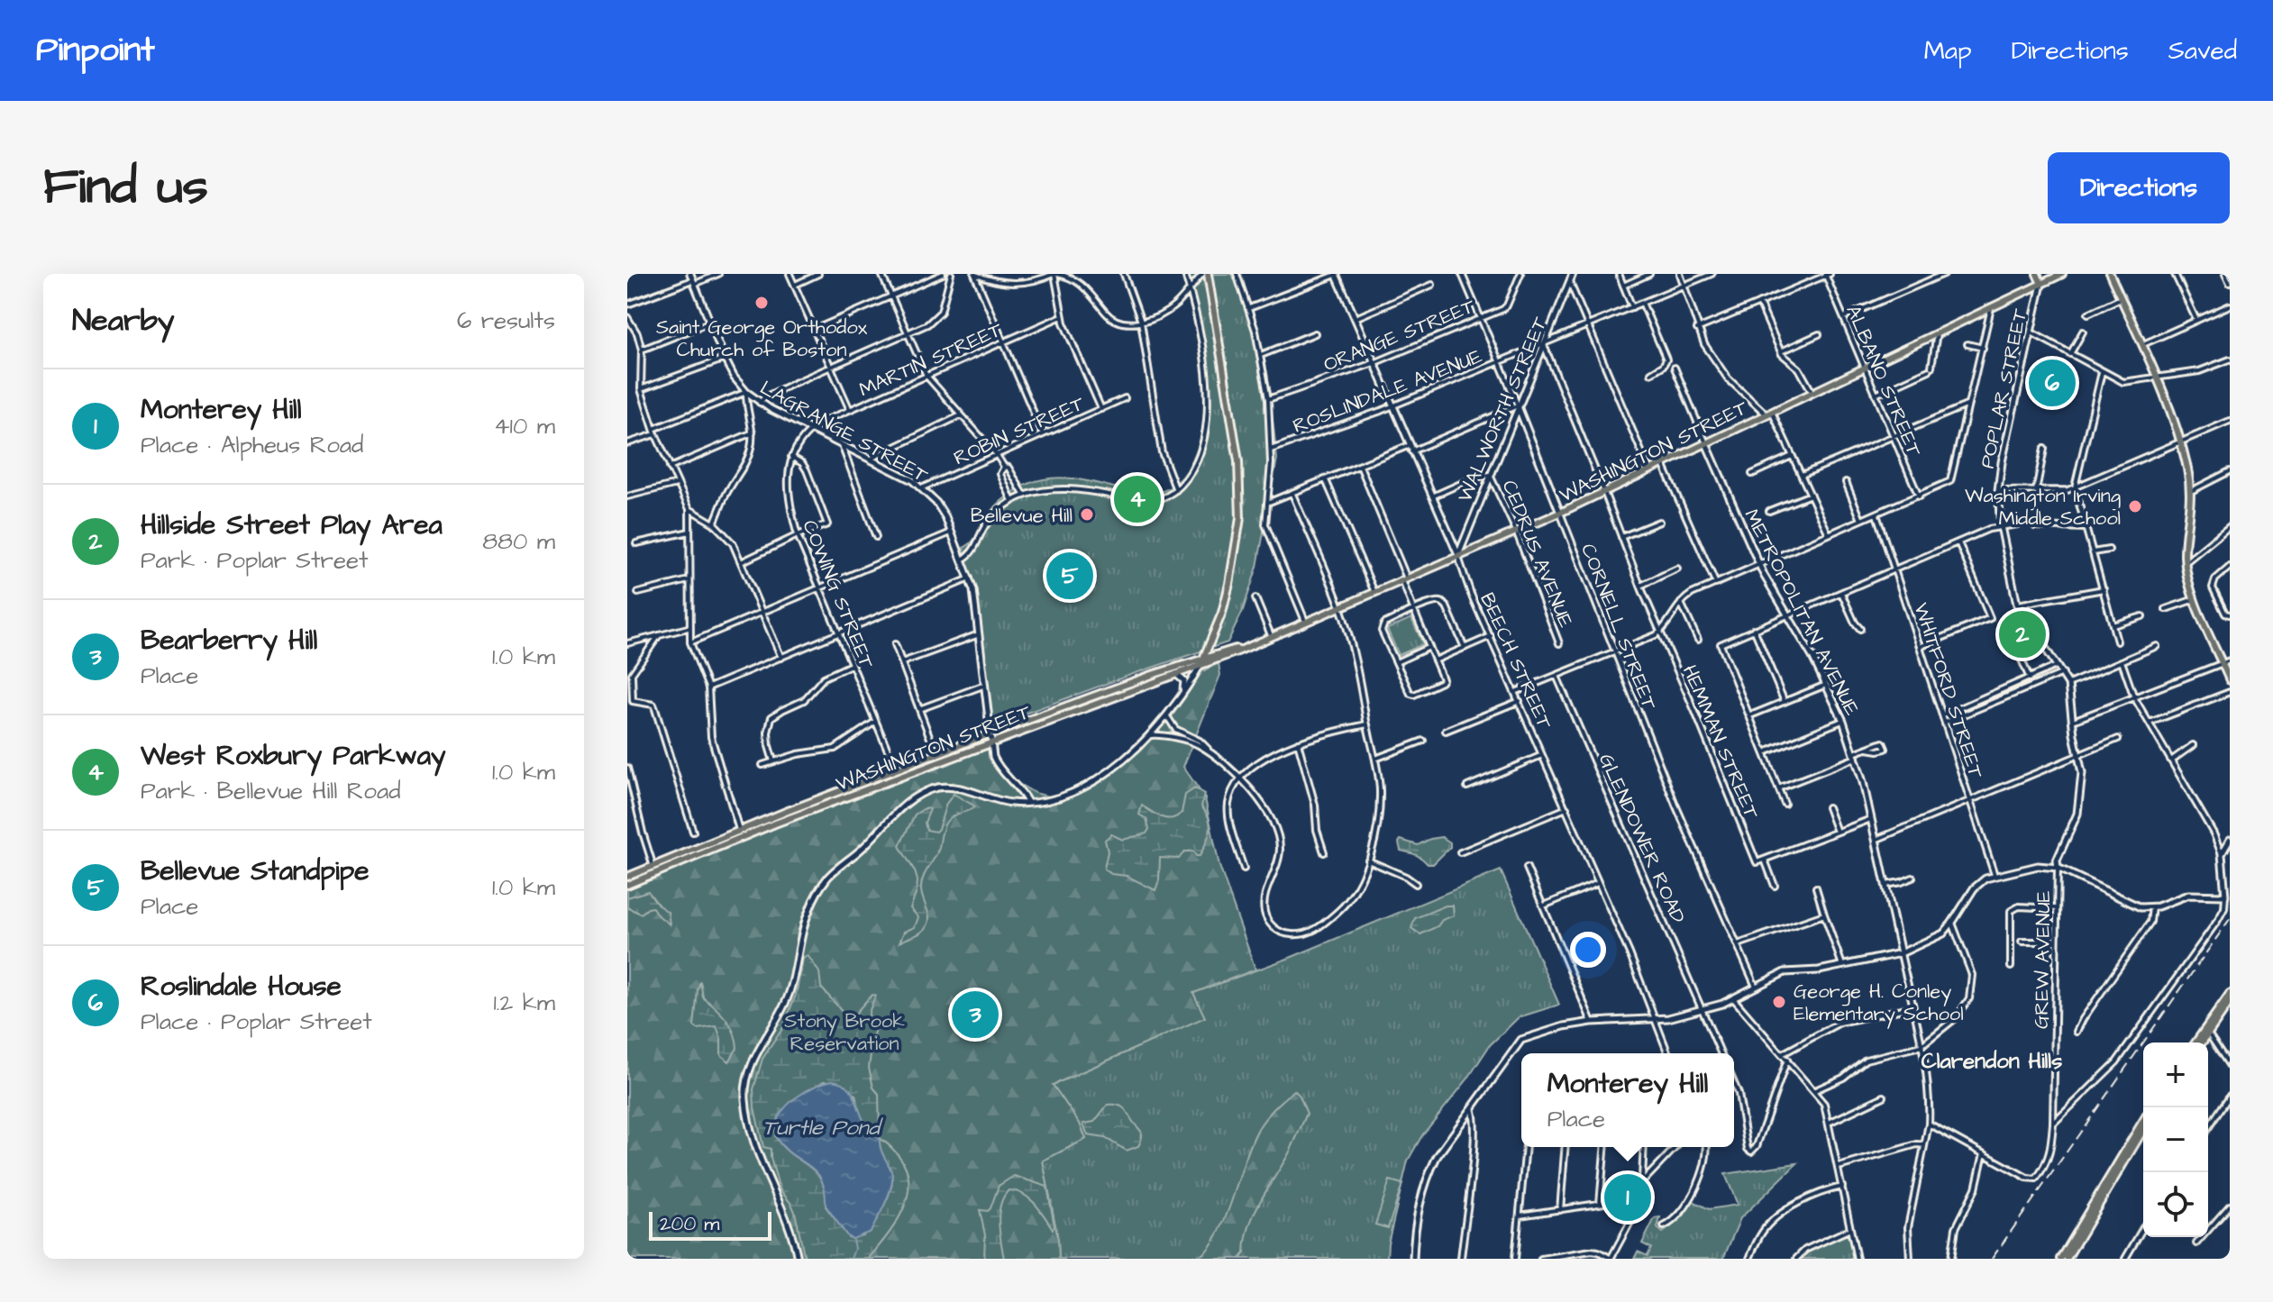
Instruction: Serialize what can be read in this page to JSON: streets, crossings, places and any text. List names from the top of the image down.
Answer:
{
  "streets": {
    "main road": ["POPLAR STREET", "WASHINGTON STREET"],
    "street": [
      "ORANGE STREET",
      "MARTIN STREET",
      "ALBANO STREET",
      "ROSLINDALE AVENUE",
      "WALWORTH STREET",
      "ROBIN STREET",
      "LAGRANGE STREET",
      "CEDRUS AVENUE",
      "COWING STREET",
      "METROPOLITAN AVENUE",
      "CORNELL STREET",
      "BEECH STREET",
      "WHITFORD STREET",
      "HEMMAN STREET",
      "GLENDOWER ROAD",
      "GREW AVENUE"
    ]
  },
  "crossings": [
    ["ORANGE STREET", "CORNELL STREET"],
    ["ORANGE STREET", "BEECH STREET"],
    ["MARTIN STREET", "LAGRANGE STREET"],
    ["ALBANO STREET", "WASHINGTON STREET"],
    ["POPLAR STREET", "WASHINGTON STREET"],
    ["POPLAR STREET", "GREW AVENUE"],
    ["ROSLINDALE AVENUE", "WALWORTH STREET"],
    ["ROSLINDALE AVENUE", "CORNELL STREET"],
    ["ROSLINDALE AVENUE", "BEECH STREET"],
    ["ROSLINDALE AVENUE", "HEMMAN STREET"],
    ["WALWORTH STREET", "WASHINGTON STREET"],
    ["WALWORTH STREET", "CEDRUS AVENUE"],
    ["WALWORTH STREET", "CORNELL STREET"],
    ["WALWORTH STREET", "BEECH STREET"],
    ["WALWORTH STREET", "HEMMAN STREET"],
    ["ROBIN STREET", "LAGRANGE STREET"],
    ["LAGRANGE STREET", "WASHINGTON STREET"],
    ["WASHINGTON STREET", "CEDRUS AVENUE"],
    ["WASHINGTON STREET", "COWING STREET"],
    ["WASHINGTON STREET", "METROPOLITAN AVENUE"],
    ["WASHINGTON STREET", "CORNELL STREET"],
    ["WASHINGTON STREET", "BEECH STREET"],
    ["WASHINGTON STREET", "HEMMAN STREET"]
  ],
  "districts": ["Clarendon Hills"],
  "water": ["Turtle Pond"],
  "parks": ["Stony Brook Reservation"],
  "places": [
    "Saint George Orthodox Church of Boston",
    "Washington Irving Middle School",
    "Bellevue Hill",
    "George H. Conley Elementary School"
  ],
  "scale_bar": "200 m",
  "page": {
    "header": "Pinpoint",
    "nav": ["Map", "Directions", "Saved"],
    "title": "Find us",
    "buttons": "Directions",
    "heading": ["Nearby", "6 results"],
    "pins": [
      "6",
      "4",
      "5",
      "2",
      "3",
      "1"
    ],
    "list": [
      {
        "mark": "1",
        "name": "Monterey Hill",
        "note": "Place · Alpheus Road",
        "value": "410 m"
      },
      {
        "mark": "2",
        "name": "Hillside Street Play Area",
        "note": "Park · Poplar Street",
        "value": "880 m"
      },
      {
        "mark": "3",
        "name": "Bearberry Hill",
        "note": "Place",
        "value": "1.0 km"
      },
      {
        "mark": "4",
        "name": "West Roxbury Parkway",
        "note": "Park · Bellevue Hill Road",
        "value": "1.0 km"
      },
      {
        "mark": "5",
        "name": "Bellevue Standpipe",
        "note": "Place",
        "value": "1.0 km"
      },
      {
        "mark": "6",
        "name": "Roslindale House",
        "note": "Place · Poplar Street",
        "value": "1.2 km"
      }
    ],
    "map_buttons": ["+", "−"],
    "popup": ["Monterey Hill", "Place"],
    "scale": "200 m"
  }
}
